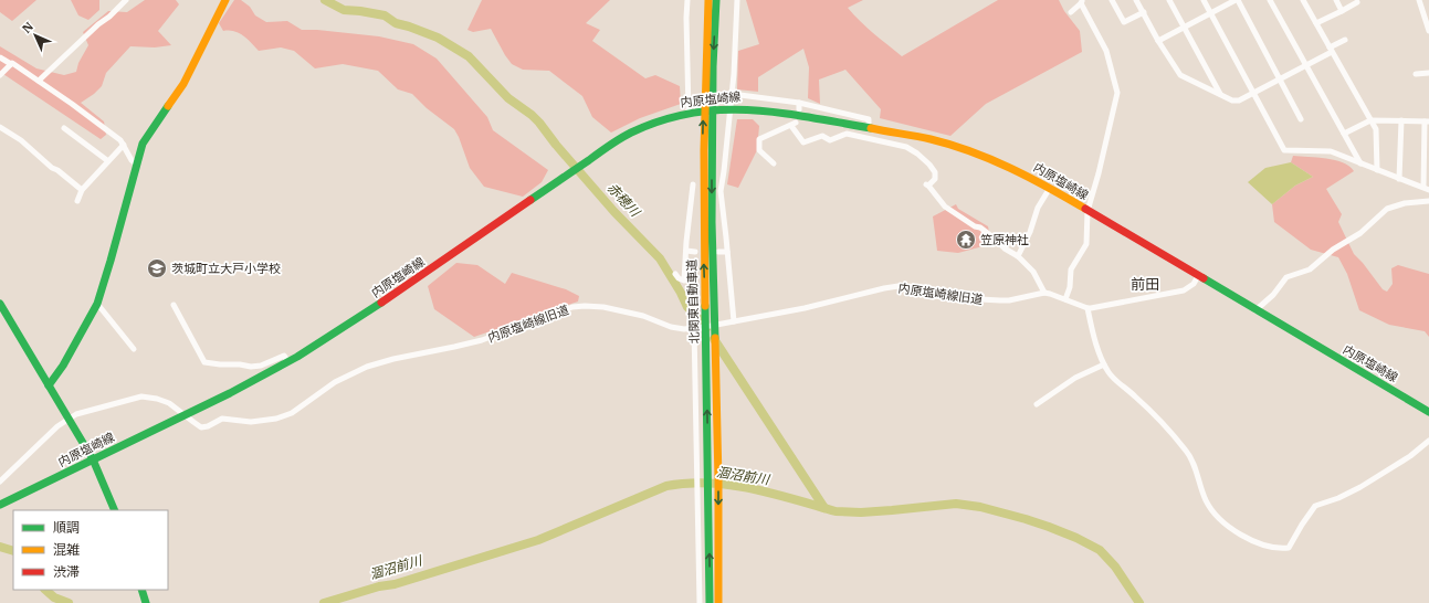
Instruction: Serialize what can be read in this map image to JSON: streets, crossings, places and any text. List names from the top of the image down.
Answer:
{
  "streets": {
    "main road": ["内原塩崎線", "北関東自動車道"],
    "street": ["内原塩崎線旧道"]
  },
  "crossings": [
    ["内原塩崎線", "内原塩崎線旧道"]
  ],
  "districts": ["前田"],
  "water": ["赤穂川", "涸沼前川"],
  "places": {
    "temple": ["笠原神社"],
    "school or university": ["茨城町立大戸小学校"]
  },
  "legend": ["順調", "混雑", "渋滞"],
  "north": "top left"
}
